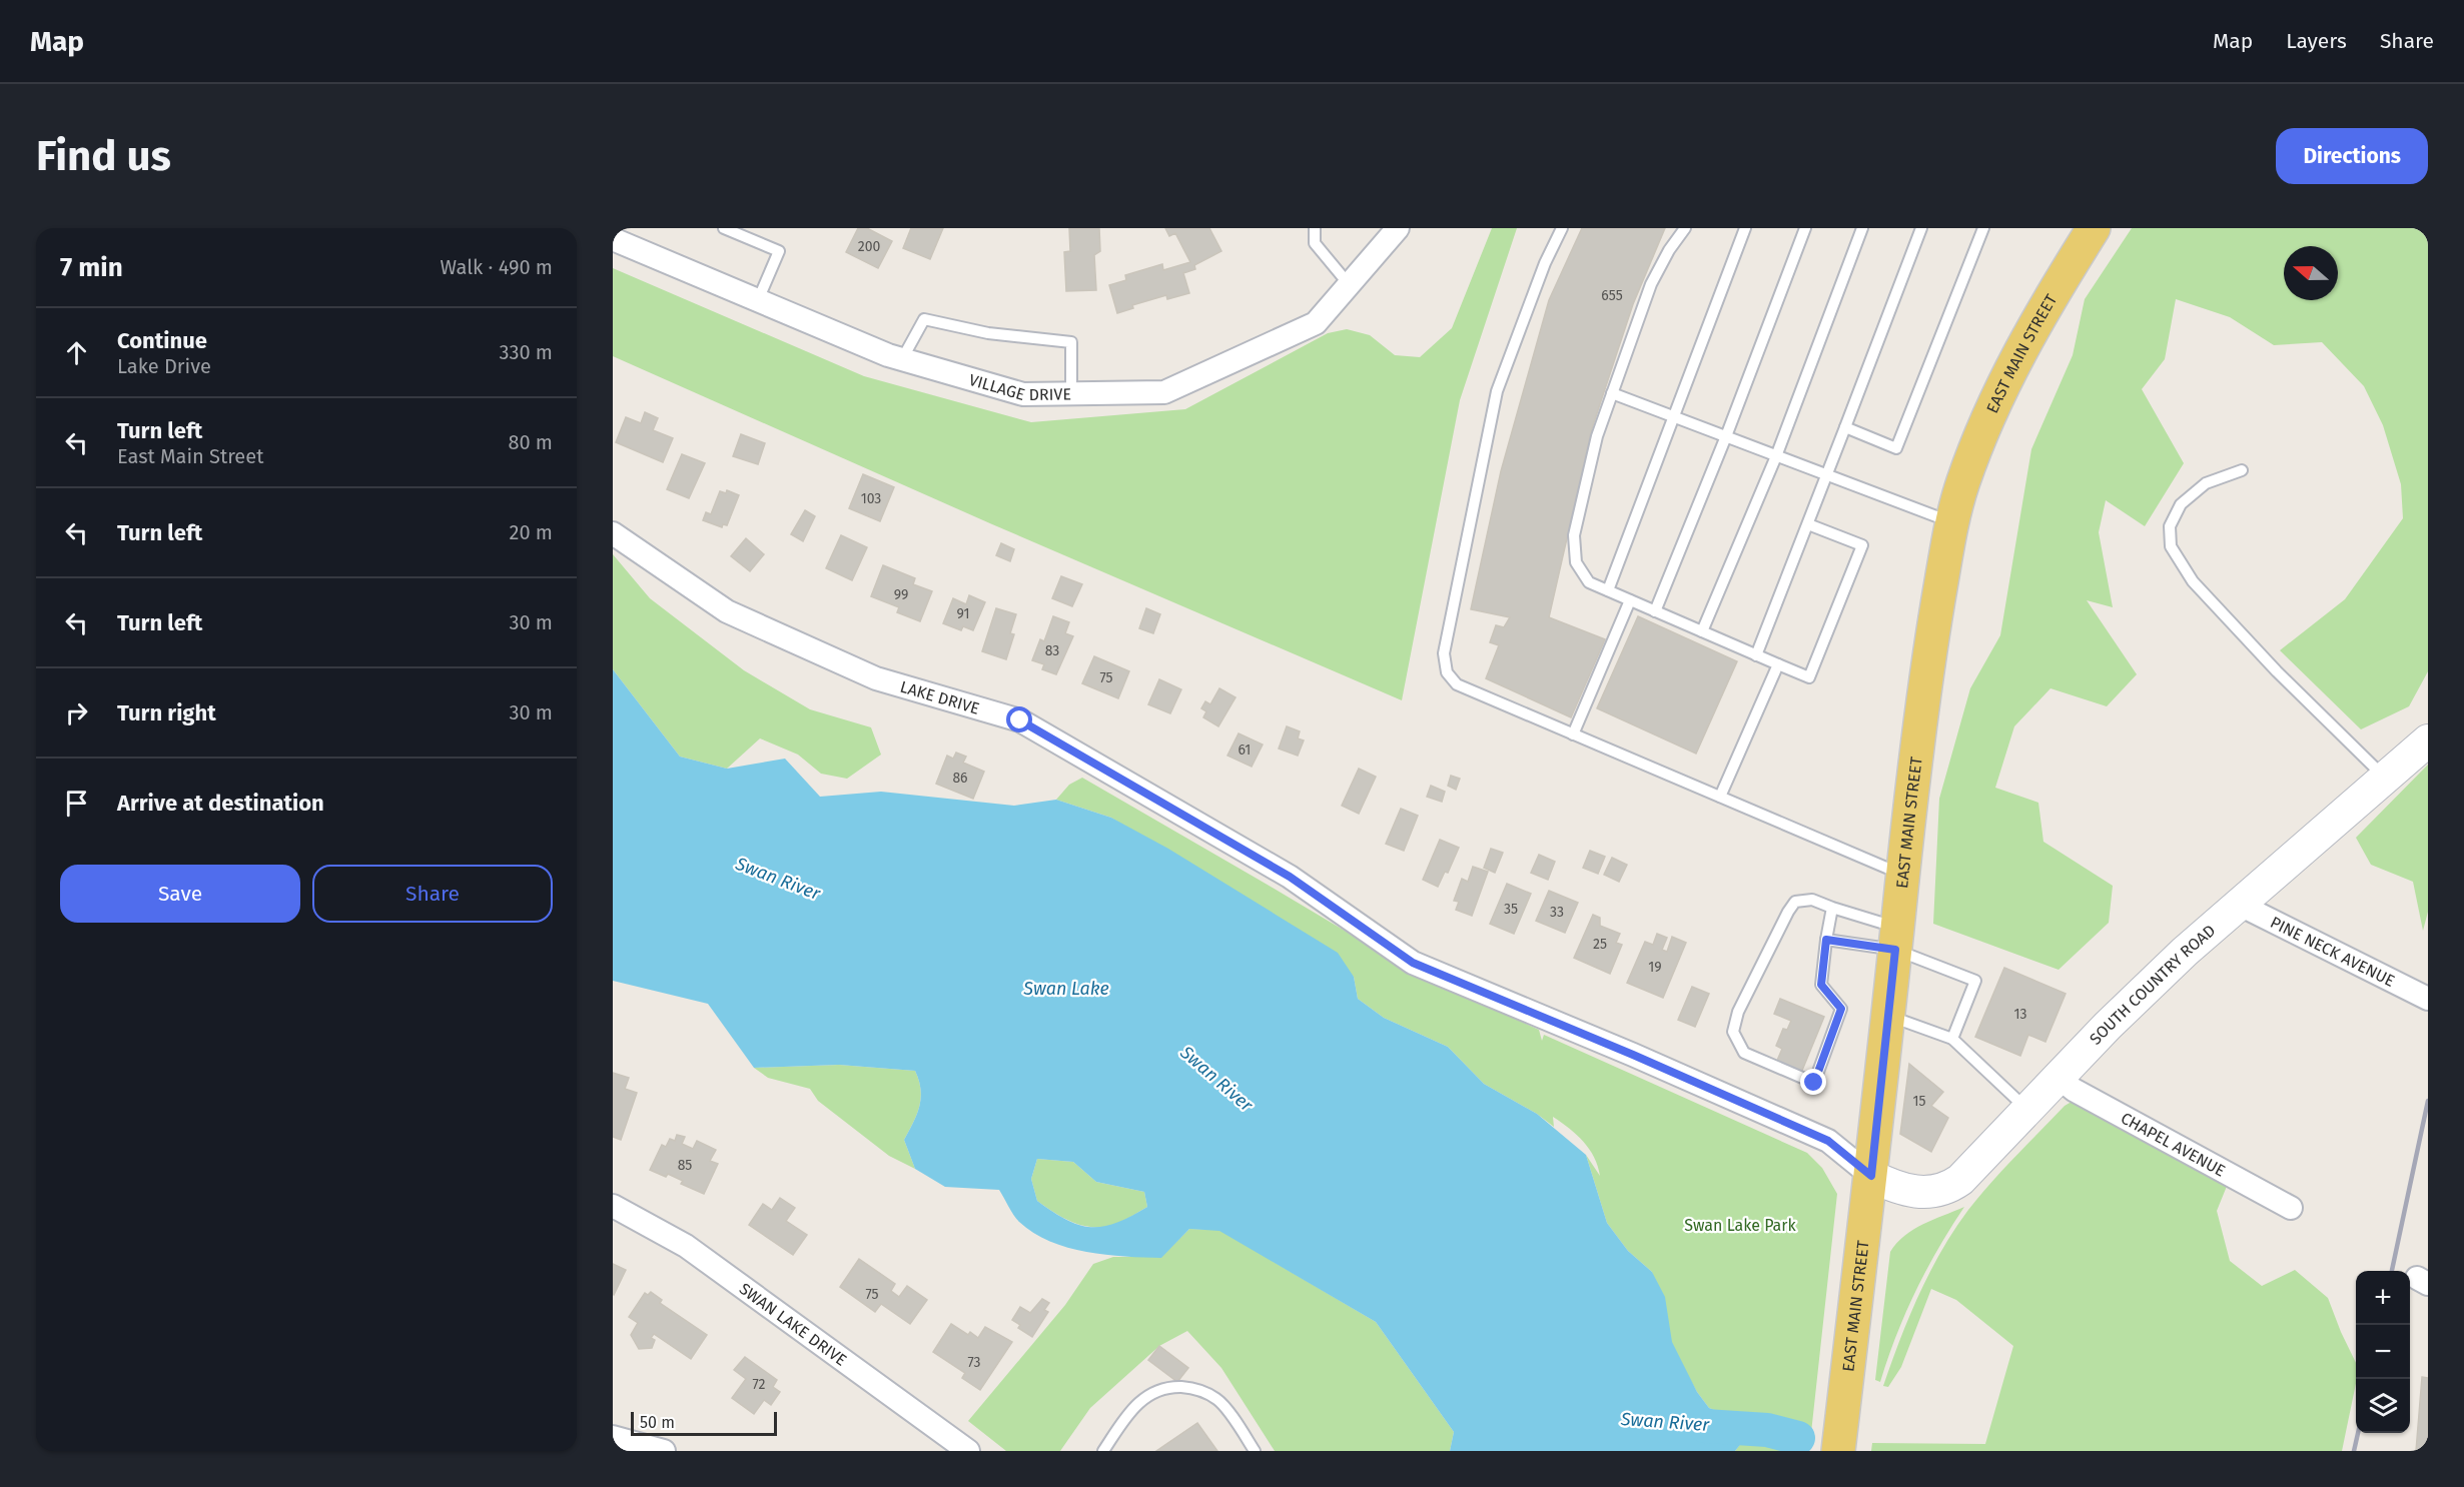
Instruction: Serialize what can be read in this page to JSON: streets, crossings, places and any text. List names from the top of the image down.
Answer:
{
  "streets": {
    "main road": ["EAST MAIN STREET", "SOUTH COUNTRY ROAD"],
    "street": [
      "VILLAGE DRIVE",
      "LAKE DRIVE",
      "PINE NECK AVENUE",
      "CHAPEL AVENUE",
      "SWAN LAKE DRIVE"
    ]
  },
  "crossings": [
    ["EAST MAIN STREET", "LAKE DRIVE"],
    ["EAST MAIN STREET", "SOUTH COUNTRY ROAD"],
    ["LAKE DRIVE", "SOUTH COUNTRY ROAD"],
    ["PINE NECK AVENUE", "SOUTH COUNTRY ROAD"],
    ["SOUTH COUNTRY ROAD", "CHAPEL AVENUE"]
  ],
  "water": ["Swan River", "Swan Lake"],
  "parks": ["Swan Lake Park"],
  "house_numbers": [
    "200",
    "655",
    "103",
    "99",
    "91",
    "83",
    "75",
    "61",
    "86",
    "35",
    "33",
    "25",
    "19",
    "13",
    "15",
    "85",
    "75",
    "73",
    "72"
  ],
  "scale_bar": "50 m",
  "north": "left",
  "page": {
    "header": "Map",
    "nav": ["Map", "Layers", "Share"],
    "buttons": [
      "Directions",
      ["Save", "Share"]
    ],
    "title": "Find us",
    "heading": ["7 min", "Walk · 490 m"],
    "list": [
      ["Continue", "Lake Drive", "330 m"],
      ["Turn left", "East Main Street", "80 m"],
      ["Turn left", "20 m"],
      ["Turn left", "30 m"],
      ["Turn right", "30 m"],
      "Arrive at destination"
    ],
    "map_buttons": ["+", "−"],
    "scale": "50 m"
  }
}
